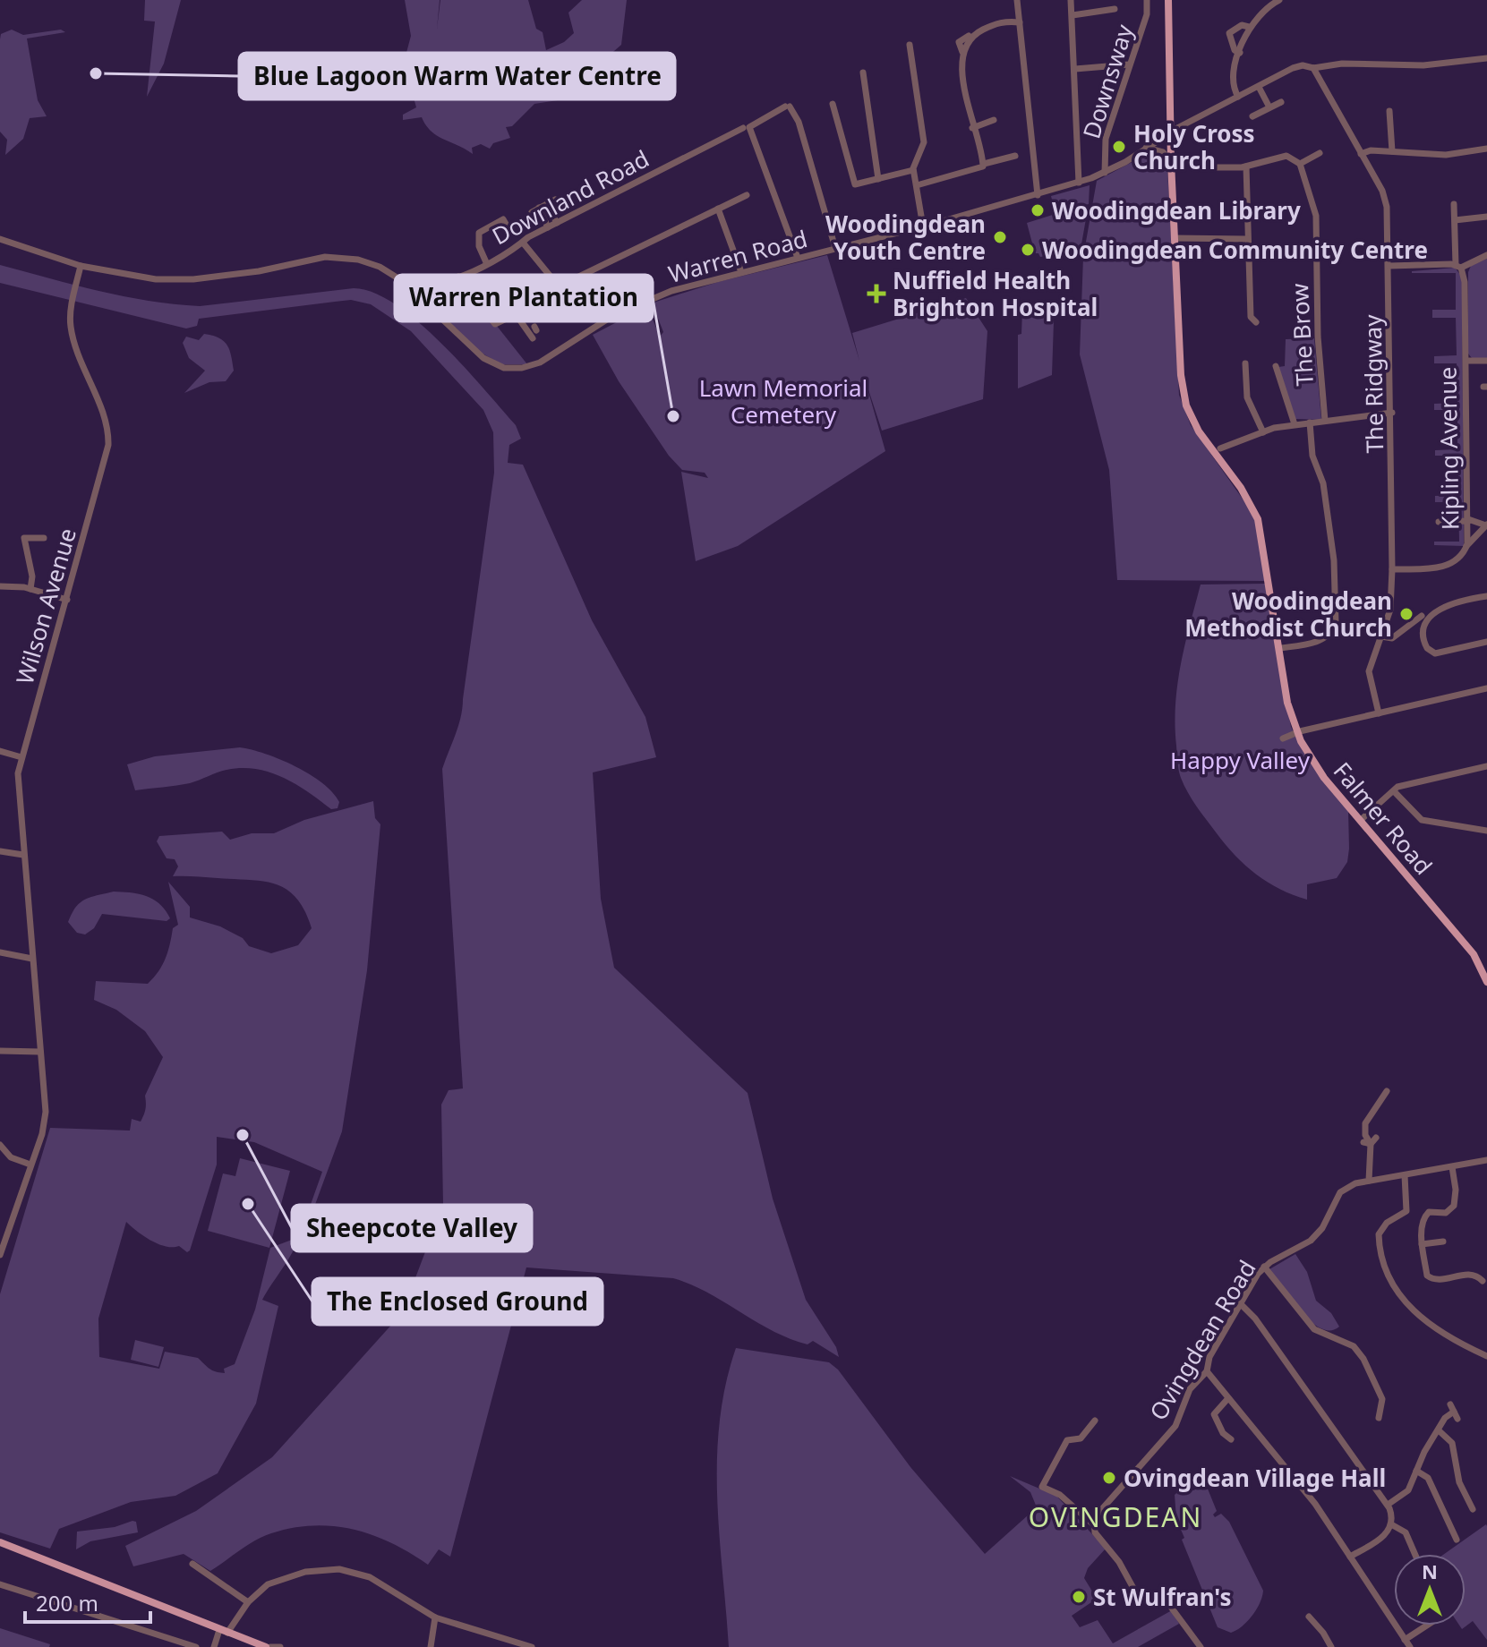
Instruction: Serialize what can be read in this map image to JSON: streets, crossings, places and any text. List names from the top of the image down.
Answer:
{
  "streets": {
    "main road": ["Falmer Road"],
    "street": [
      "Downsway",
      "Downland Road",
      "Warren Road",
      "The Brow",
      "The Ridgway",
      "Kipling Avenue",
      "Wilson Avenue",
      "Ovingdean Road"
    ]
  },
  "crossings": [
    ["Downsway", "Warren Road"],
    ["Downland Road", "Warren Road"],
    ["Warren Road", "The Ridgway"],
    ["Warren Road", "Wilson Avenue"],
    ["Warren Road", "Falmer Road"],
    ["The Ridgway", "Kipling Avenue"]
  ],
  "districts": ["OVINGDEAN"],
  "parks": ["Lawn Memorial Cemetery", "Happy Valley"],
  "places": {
    "other": [
      "Blue Lagoon Warm Water Centre",
      "Holy Cross Church",
      "Woodingdean Library",
      "Woodingdean Youth Centre",
      "Woodingdean Community Centre",
      "Warren Plantation",
      "Woodingdean Methodist Church",
      "Sheepcote Valley",
      "The Enclosed Ground",
      "Ovingdean Village Hall",
      "St Wulfran's"
    ],
    "health": ["Nuffield Health Brighton Hospital"]
  },
  "scale_bar": "200 m",
  "north": "top"
}
